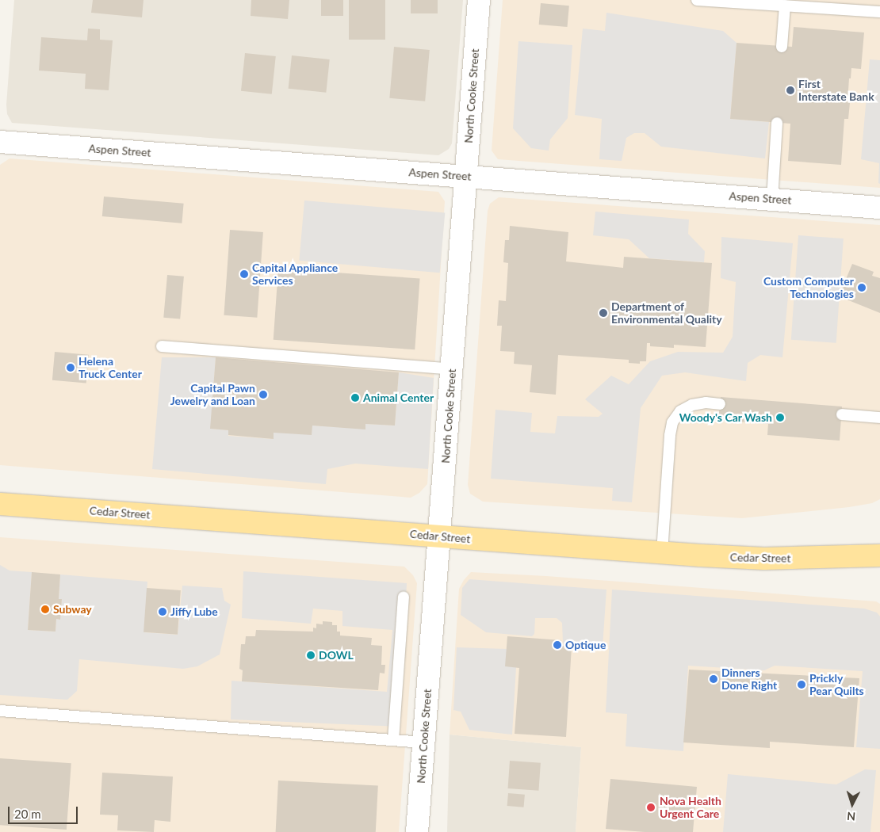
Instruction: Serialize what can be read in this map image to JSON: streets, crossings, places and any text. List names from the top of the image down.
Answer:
{
  "streets": {
    "main road": ["Cedar Street"],
    "street": ["North Cooke Street", "Aspen Street"]
  },
  "crossings": [
    ["North Cooke Street", "Aspen Street"],
    ["North Cooke Street", "Cedar Street"]
  ],
  "places": [
    "First Interstate Bank",
    "Capital Appliance Services",
    "Custom Computer Technologies",
    "Department of Environmental Quality",
    "Helena Truck Center",
    "Capital Pawn Jewelry and Loan",
    "Animal Center",
    "Woody's Car Wash",
    "Subway",
    "Jiffy Lube",
    "Optique",
    "DOWL",
    "Dinners Done Right",
    "Prickly Pear Quilts",
    "Nova Health Urgent Care"
  ],
  "scale_bar": "20 m",
  "north": "bottom"
}
